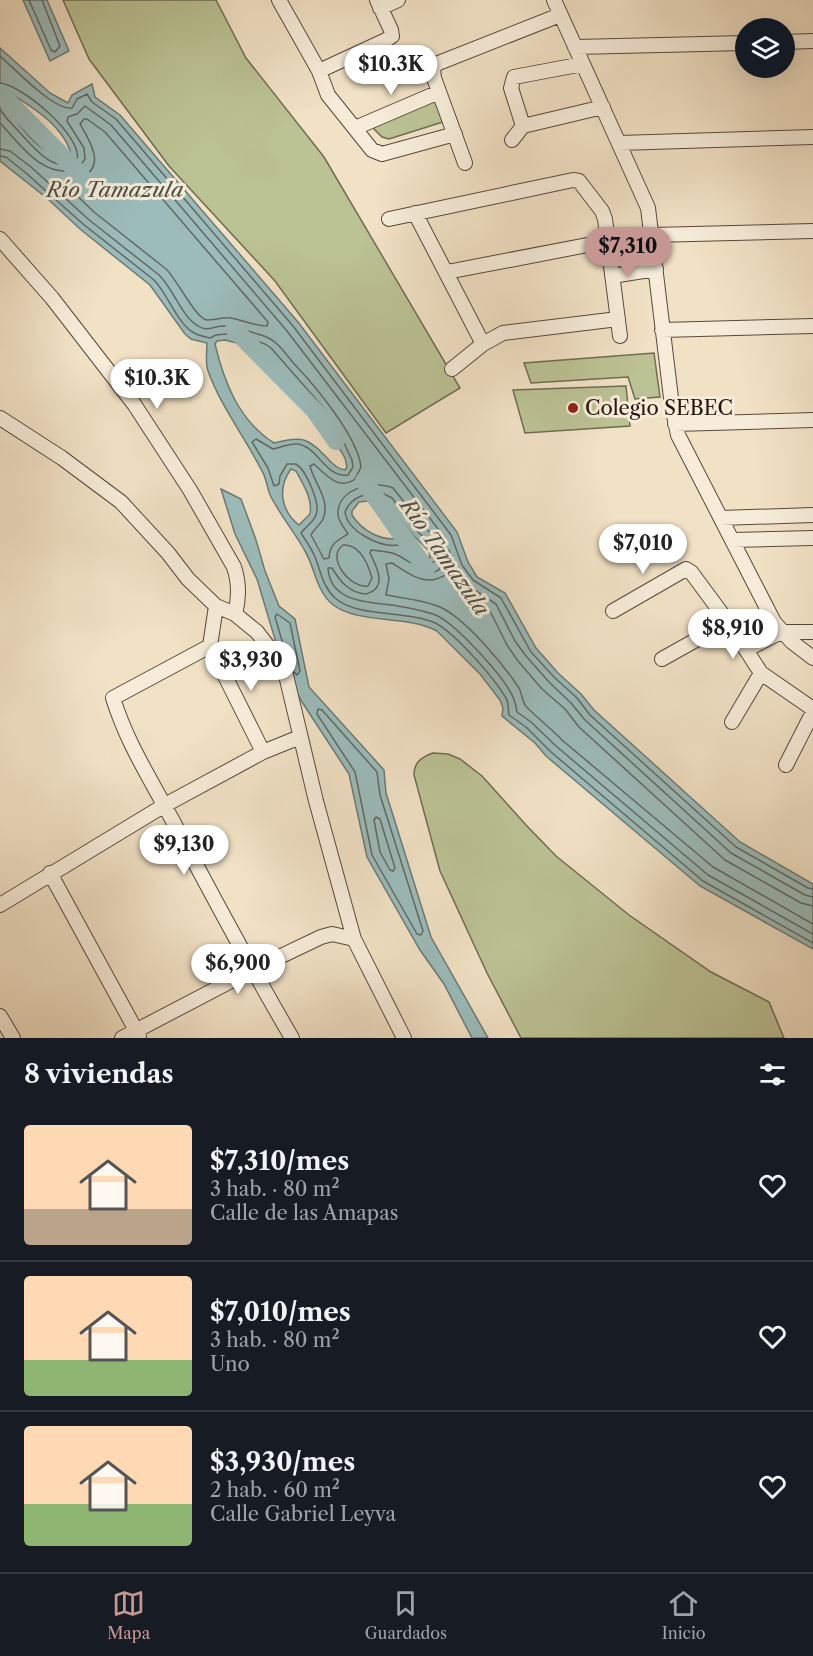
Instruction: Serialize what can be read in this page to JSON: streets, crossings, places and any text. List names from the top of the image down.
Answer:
{
  "water": ["Río Tamazula"],
  "places": ["Colegio SEBEC"],
  "page": {
    "price": [
      "$10.3K",
      "$7,310",
      "$10.3K",
      "$7,010",
      "$8,910",
      "$3,930",
      "$9,130",
      "$6,900"
    ],
    "heading": "8 viviendas",
    "list": [
      {
        "name": "$7,310/mes",
        "note": "3 hab. · 80 m² · Calle de las Amapas"
      },
      {
        "name": "$7,010/mes",
        "note": "3 hab. · 80 m² · Uno"
      },
      {
        "name": "$3,930/mes",
        "note": "2 hab. · 60 m² · Calle Gabriel Leyva"
      }
    ],
    "tabs": ["Mapa", "Guardados", "Inicio"]
  }
}
